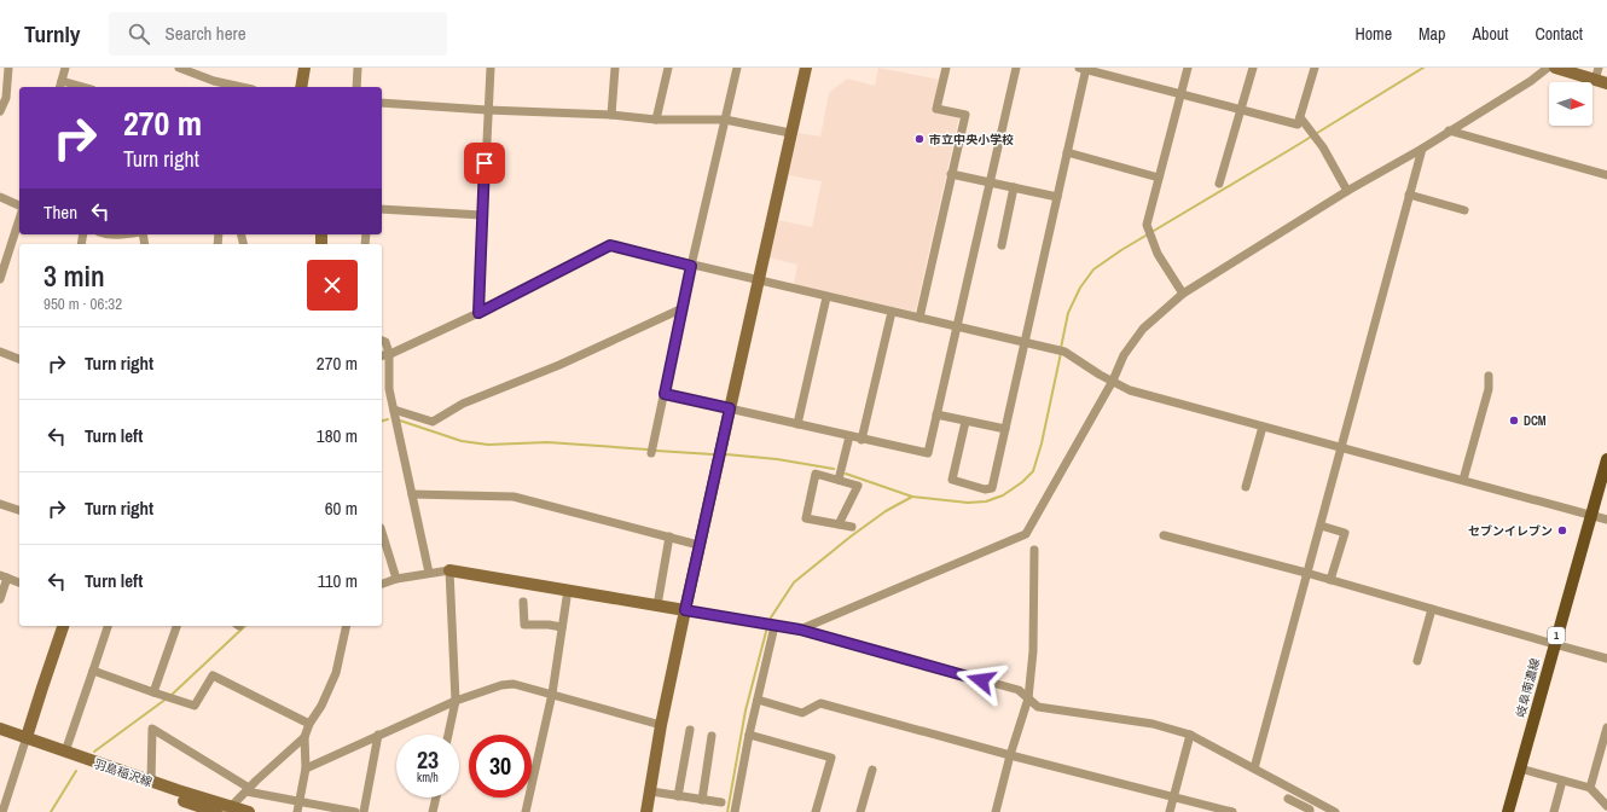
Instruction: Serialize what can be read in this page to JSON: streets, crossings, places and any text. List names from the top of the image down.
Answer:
{
  "streets": {
    "main road": ["1", "岐阜南濃線"],
    "street": ["羽島稲沢線"]
  },
  "places": ["市立中央小学校", "DCM", "セブンイレブン"],
  "north": "right",
  "page": {
    "header": "Turnly",
    "search": "Search here",
    "nav": [
      "Home",
      "Map",
      "About",
      "Contact"
    ],
    "turn": ["270 m", "Turn right"],
    "then": "Then",
    "heading": ["3 min", "950 m · 06:32"],
    "list": [
      {
        "name": "Turn right",
        "value": "270 m"
      },
      {
        "name": "Turn left",
        "value": "180 m"
      },
      {
        "name": "Turn right",
        "value": "60 m"
      },
      {
        "name": "Turn left",
        "value": "110 m"
      }
    ],
    "speed": "23 km/h",
    "limit": "30"
  }
}
